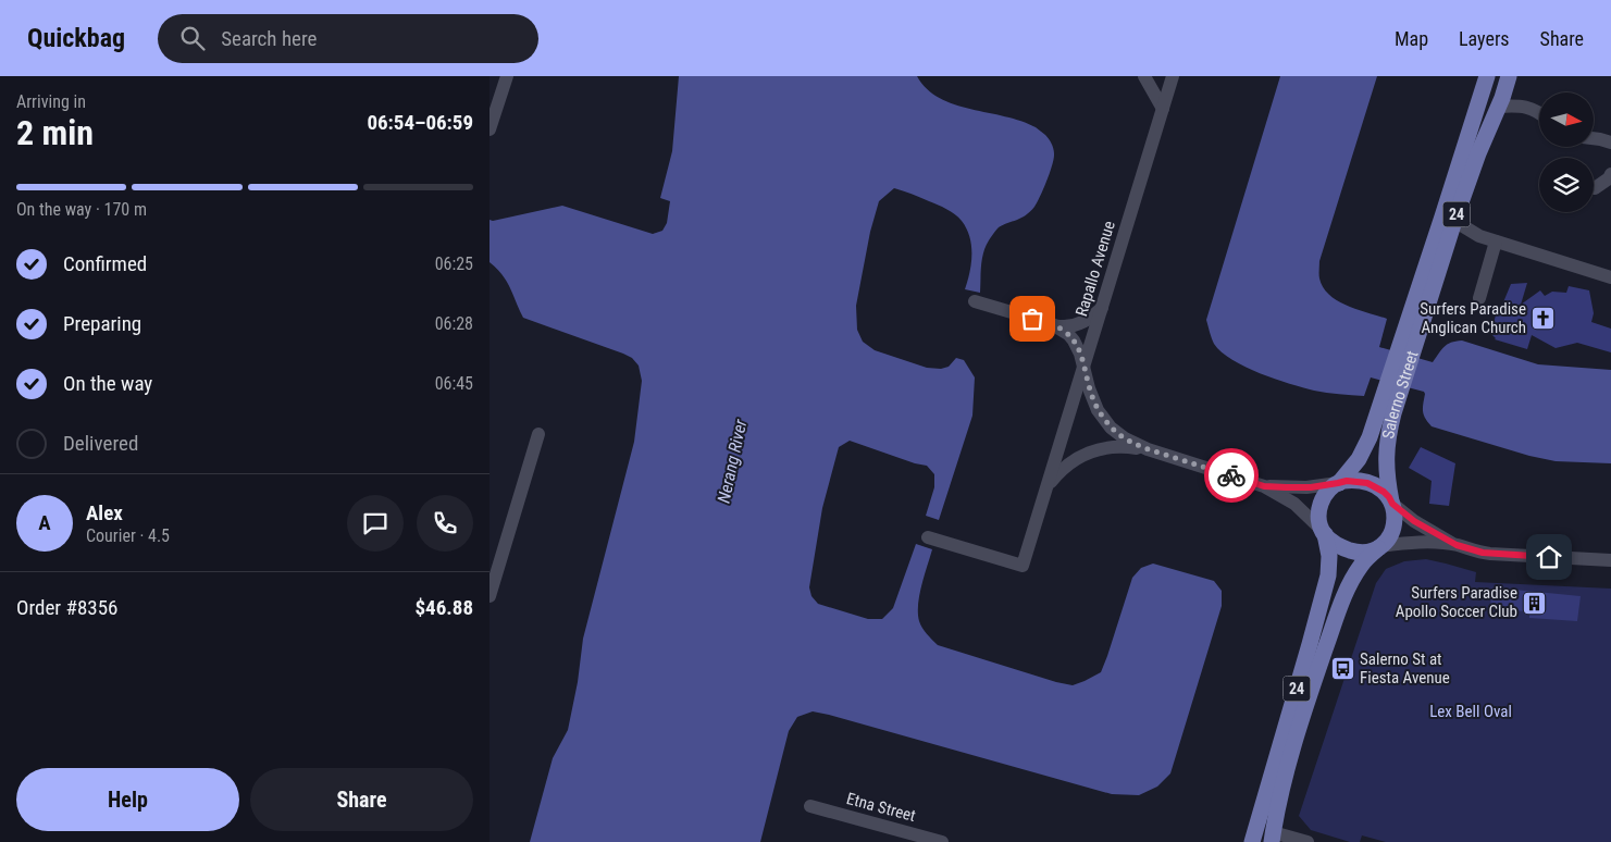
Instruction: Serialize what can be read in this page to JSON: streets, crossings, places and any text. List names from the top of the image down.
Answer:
{
  "streets": {
    "main road": ["24", "Salerno Street"],
    "street": ["Rapallo Avenue", "Etna Street"]
  },
  "crossings": [
    ["24", "Salerno Street"]
  ],
  "water": ["Nerang River"],
  "parks": ["Lex Bell Oval"],
  "places": {
    "church": ["Surfers Paradise Anglican Church"],
    "building": ["Surfers Paradise Apollo Soccer Club"],
    "bus stop": ["Salerno St at Fiesta Avenue"]
  },
  "north": "right",
  "page": {
    "header": "Quickbag",
    "search": "Search here",
    "nav": ["Map", "Layers", "Share"],
    "heading": ["2 min", "Arriving in", "06:54–06:59"],
    "panel": [
      "Alex",
      "Courier · 4.5",
      "Order #8356",
      "$46.88"
    ],
    "bar": "On the way · 170 m",
    "list": [
      ["Confirmed", "06:25"],
      ["Preparing", "06:28"],
      ["On the way", "06:45"],
      "Delivered"
    ],
    "round": "A",
    "buttons": ["Help", "Share"]
  }
}
